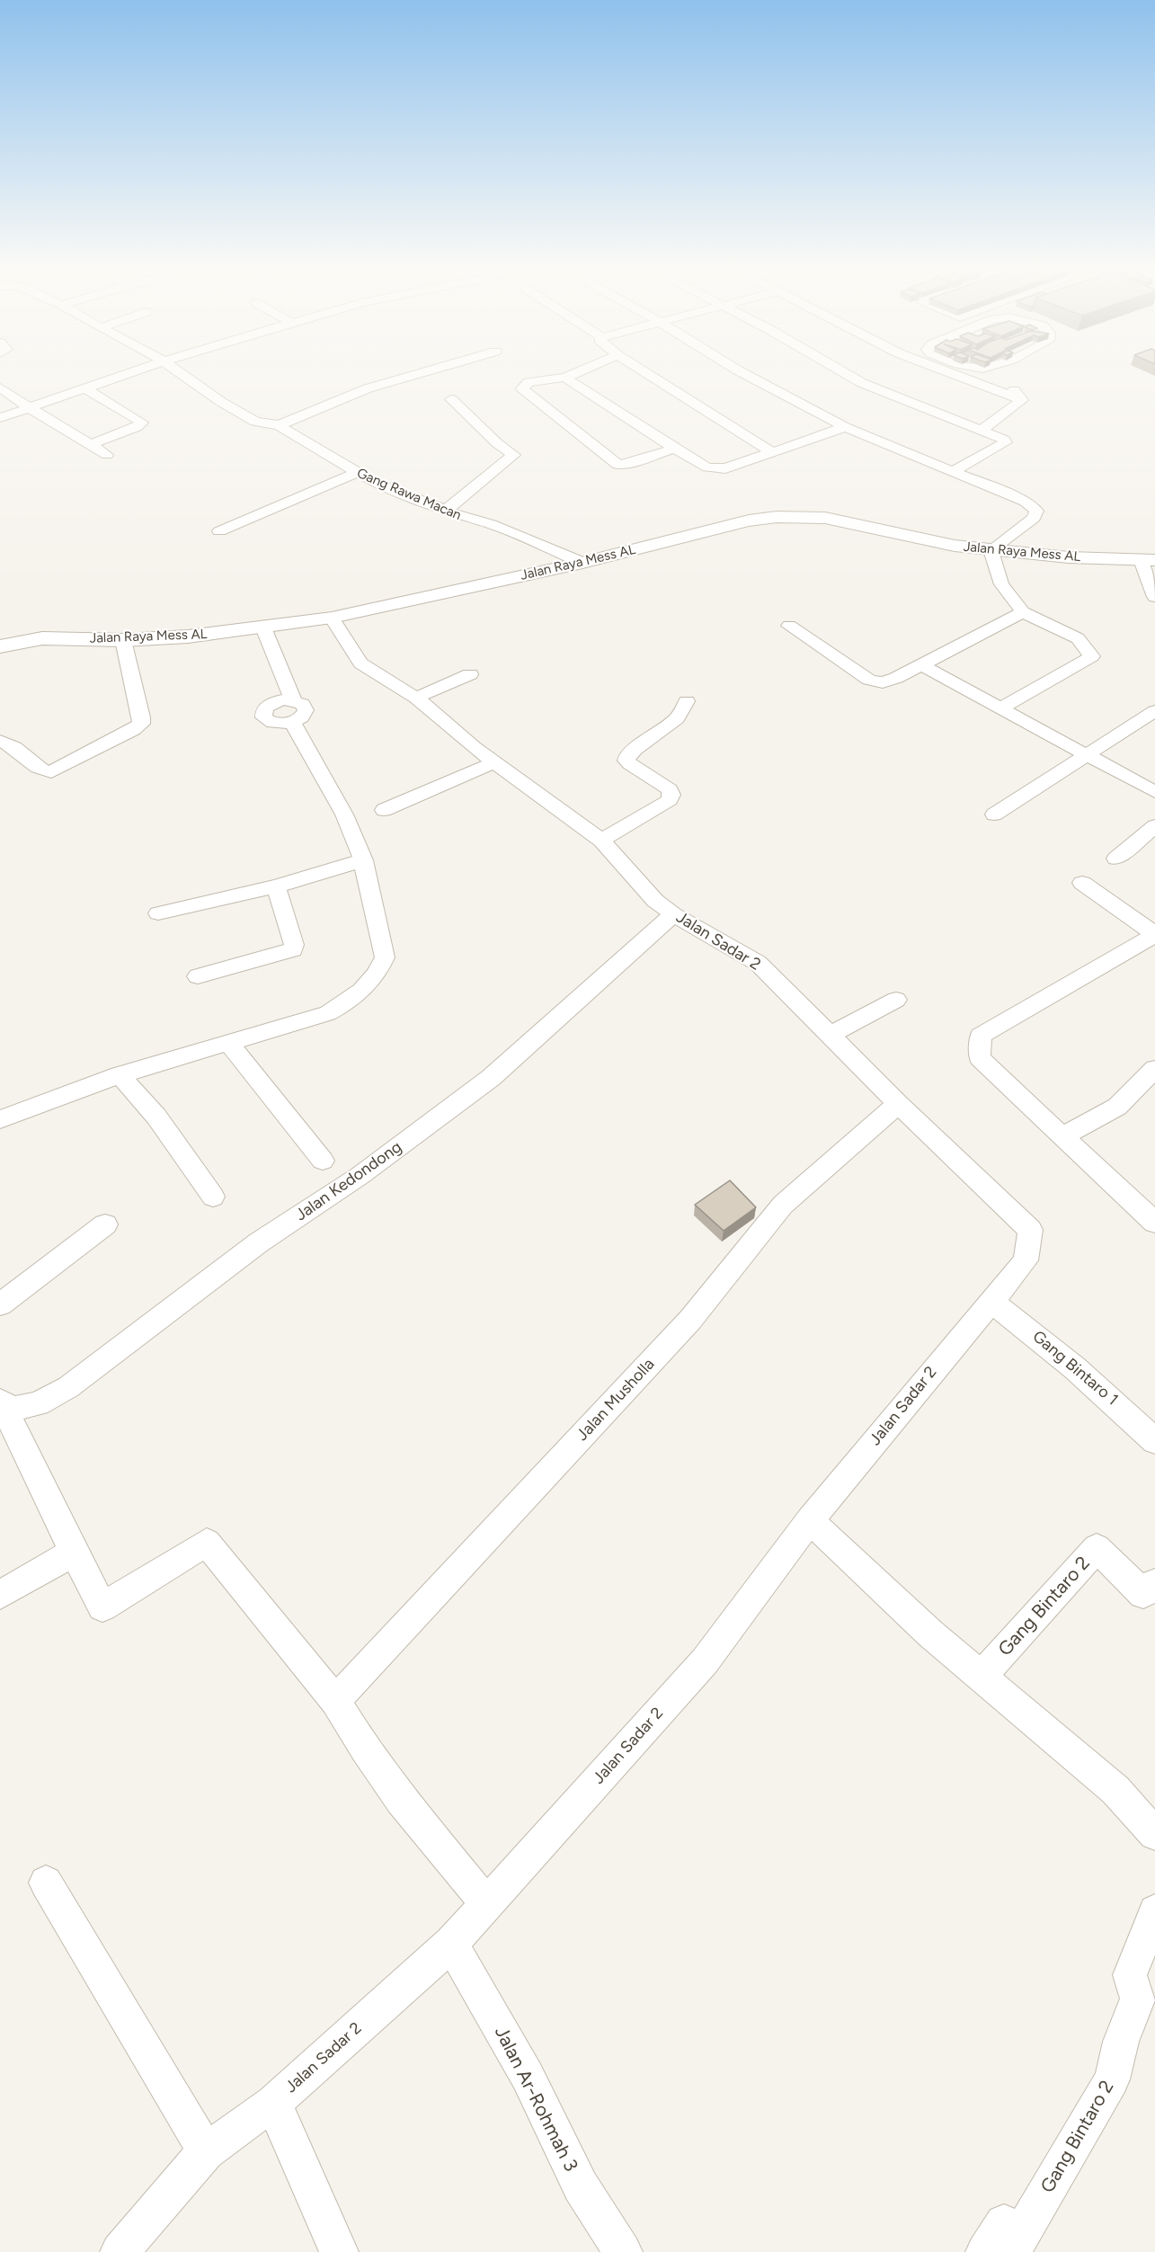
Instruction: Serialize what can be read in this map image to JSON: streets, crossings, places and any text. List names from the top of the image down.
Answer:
{
  "streets": {
    "street": [
      "Gang Rawa Macan",
      "Jalan Raya Mess AL",
      "Jalan Sadar 2",
      "Jalan Kedondong",
      "Gang Bintaro 1",
      "Jalan Musholla",
      "Gang Bintaro 2",
      "Jalan Ar-Rohmah 3"
    ]
  },
  "crossings": [
    ["Gang Rawa Macan", "Jalan Raya Mess AL"],
    ["Jalan Raya Mess AL", "Jalan Sadar 2"],
    ["Jalan Sadar 2", "Jalan Kedondong"],
    ["Jalan Sadar 2", "Gang Bintaro 1"],
    ["Jalan Sadar 2", "Jalan Musholla"],
    ["Jalan Sadar 2", "Jalan Ar-Rohmah 3"]
  ]
}
